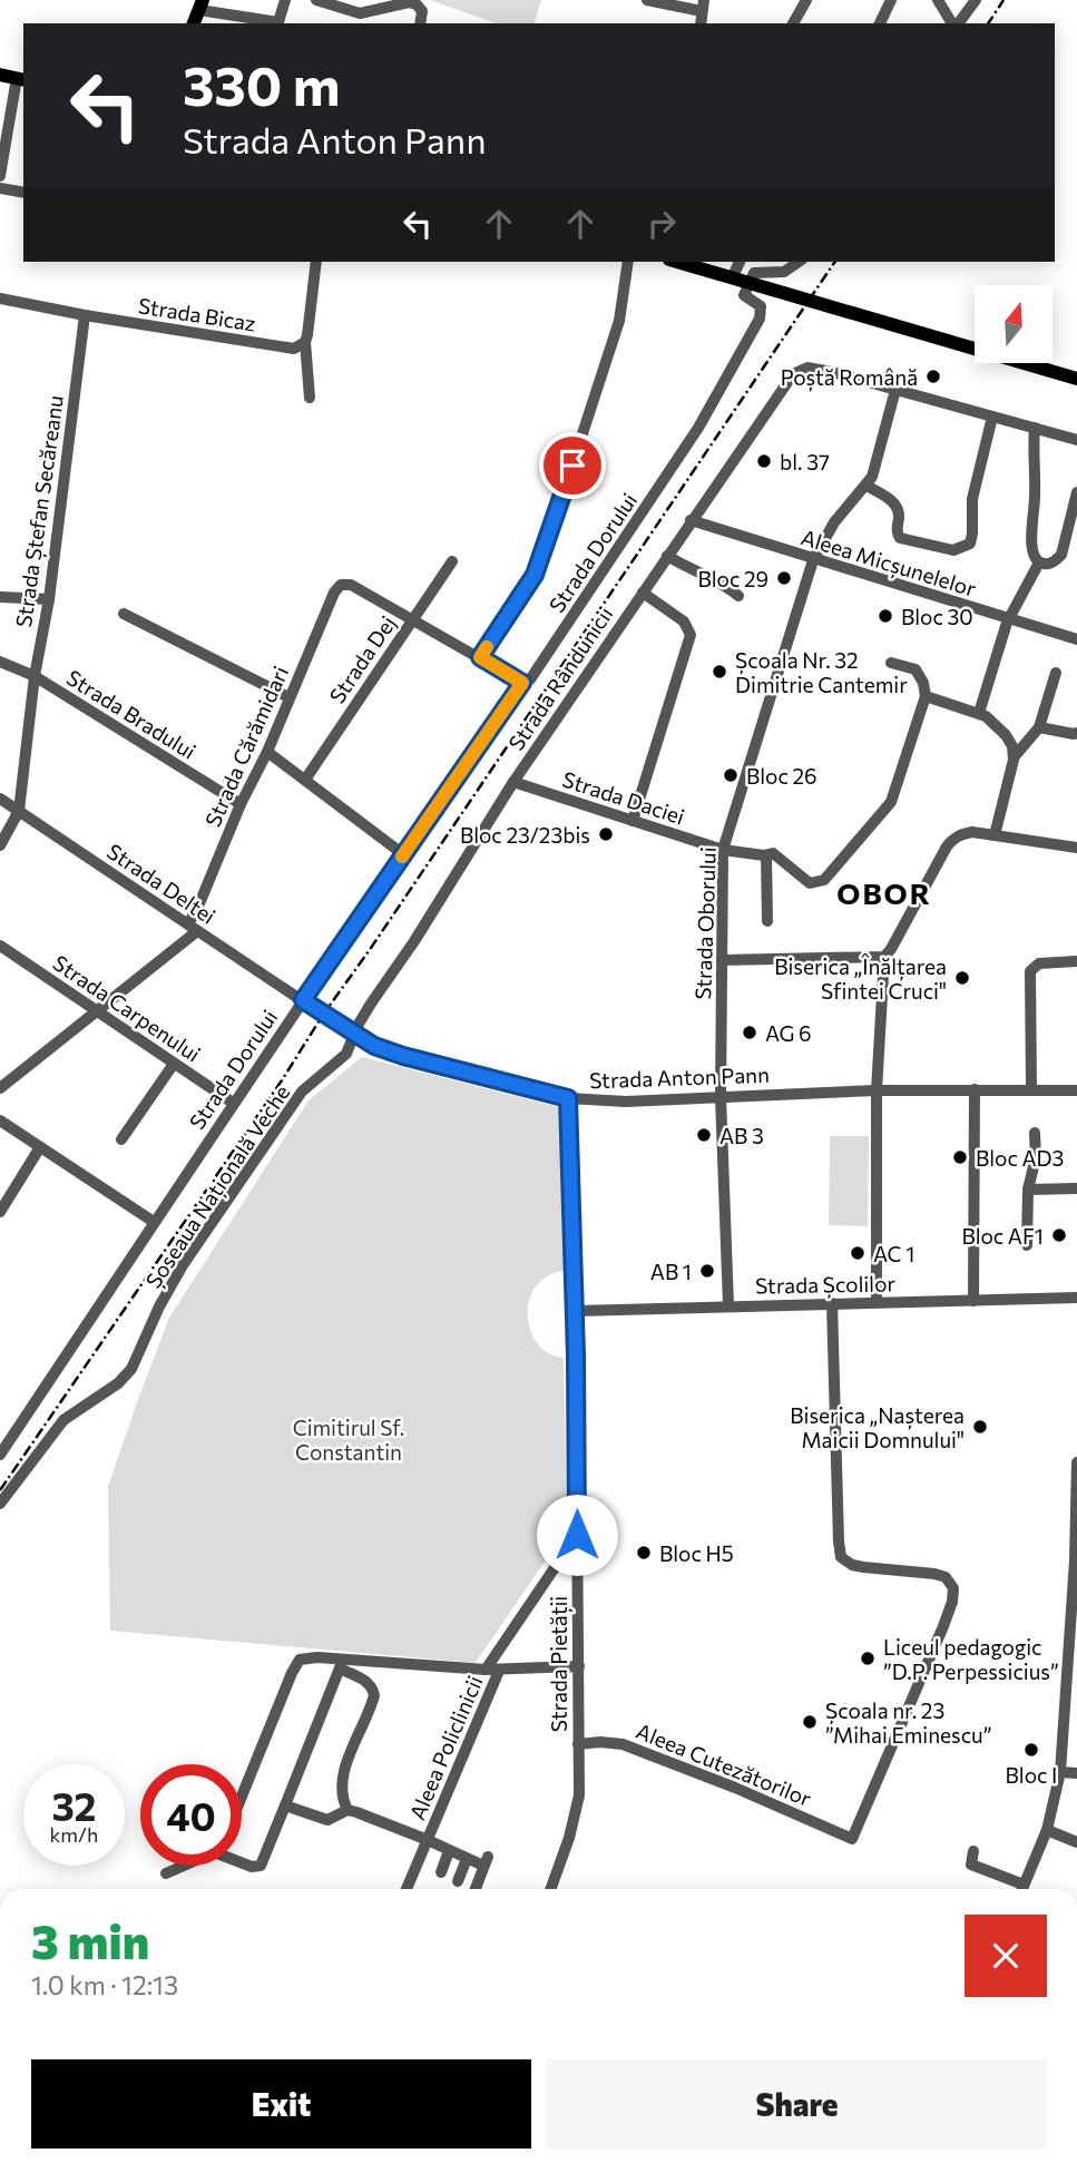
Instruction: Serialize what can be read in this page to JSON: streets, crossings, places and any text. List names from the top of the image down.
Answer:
{
  "streets": {
    "street": [
      "Strada Bicaz",
      "Strada Ștefan Secăreanu",
      "Strada Dorului",
      "Aleea Micșunelelor",
      "Strada Dej",
      "Strada Rândunicii",
      "Strada Bradului",
      "Strada Cărămidari",
      "Strada Daciei",
      "Strada Deltei",
      "Strada Oborului",
      "Strada Carpenului",
      "Strada Anton Pann",
      "Șoseaua Națională Veche",
      "Strada Școlilor",
      "Strada Pietății",
      "Aleea Policlinicii",
      "Aleea Cutezătorilor"
    ]
  },
  "crossings": [
    ["Strada Bicaz", "Strada Ștefan Secăreanu"],
    ["Strada Ștefan Secăreanu", "Strada Bradului"],
    ["Strada Ștefan Secăreanu", "Strada Deltei"],
    ["Strada Dorului", "Strada Deltei"],
    ["Strada Dorului", "Strada Carpenului"],
    ["Strada Dorului", "Strada Anton Pann"],
    ["Aleea Micșunelelor", "Strada Rândunicii"],
    ["Aleea Micșunelelor", "Strada Oborului"],
    ["Strada Dej", "Strada Cărămidari"],
    ["Strada Rândunicii", "Strada Daciei"],
    ["Strada Rândunicii", "Strada Oborului"],
    ["Strada Rândunicii", "Strada Anton Pann"],
    ["Strada Rândunicii", "Șoseaua Națională Veche"],
    ["Strada Bradului", "Strada Cărămidari"],
    ["Strada Cărămidari", "Strada Deltei"],
    ["Strada Cărămidari", "Strada Carpenului"],
    ["Strada Daciei", "Strada Oborului"],
    ["Strada Deltei", "Strada Anton Pann"],
    ["Strada Oborului", "Strada Anton Pann"],
    ["Strada Oborului", "Strada Școlilor"],
    ["Strada Anton Pann", "Șoseaua Națională Veche"],
    ["Strada Anton Pann", "Strada Pietății"],
    ["Strada Școlilor", "Strada Pietății"],
    ["Strada Școlilor", "Aleea Cutezătorilor"],
    ["Strada Pietății", "Aleea Policlinicii"],
    ["Strada Pietății", "Aleea Cutezătorilor"]
  ],
  "districts": ["OBOR"],
  "parks": ["Cimitirul Sf. Constantin"],
  "places": [
    "Poștă Română",
    "bl. 37",
    "Bloc 29",
    "Bloc 30",
    "Școala Nr. 32 Dimitrie Cantemir",
    "Bloc 26",
    "Bloc 23/23bis",
    "Biserica „Înălțarea Sfintei Cruci\"",
    "AG 6",
    "AB 3",
    "Bloc AD3",
    "Bloc AF1",
    "AC 1",
    "AB 1",
    "Biserica „Nașterea Maicii Domnului\"",
    "Bloc H5",
    "Liceul pedagogic ”D.P. Perpessicius”",
    "Școala nr. 23 ”Mihai Eminescu”",
    "Bloc I"
  ],
  "north": "top",
  "page": {
    "turn": ["330 m", "Strada Anton Pann"],
    "speed": "32 km/h",
    "limit": "40",
    "heading": ["3 min", "1.0 km · 12:13"],
    "buttons": ["Exit", "Share"]
  }
}
